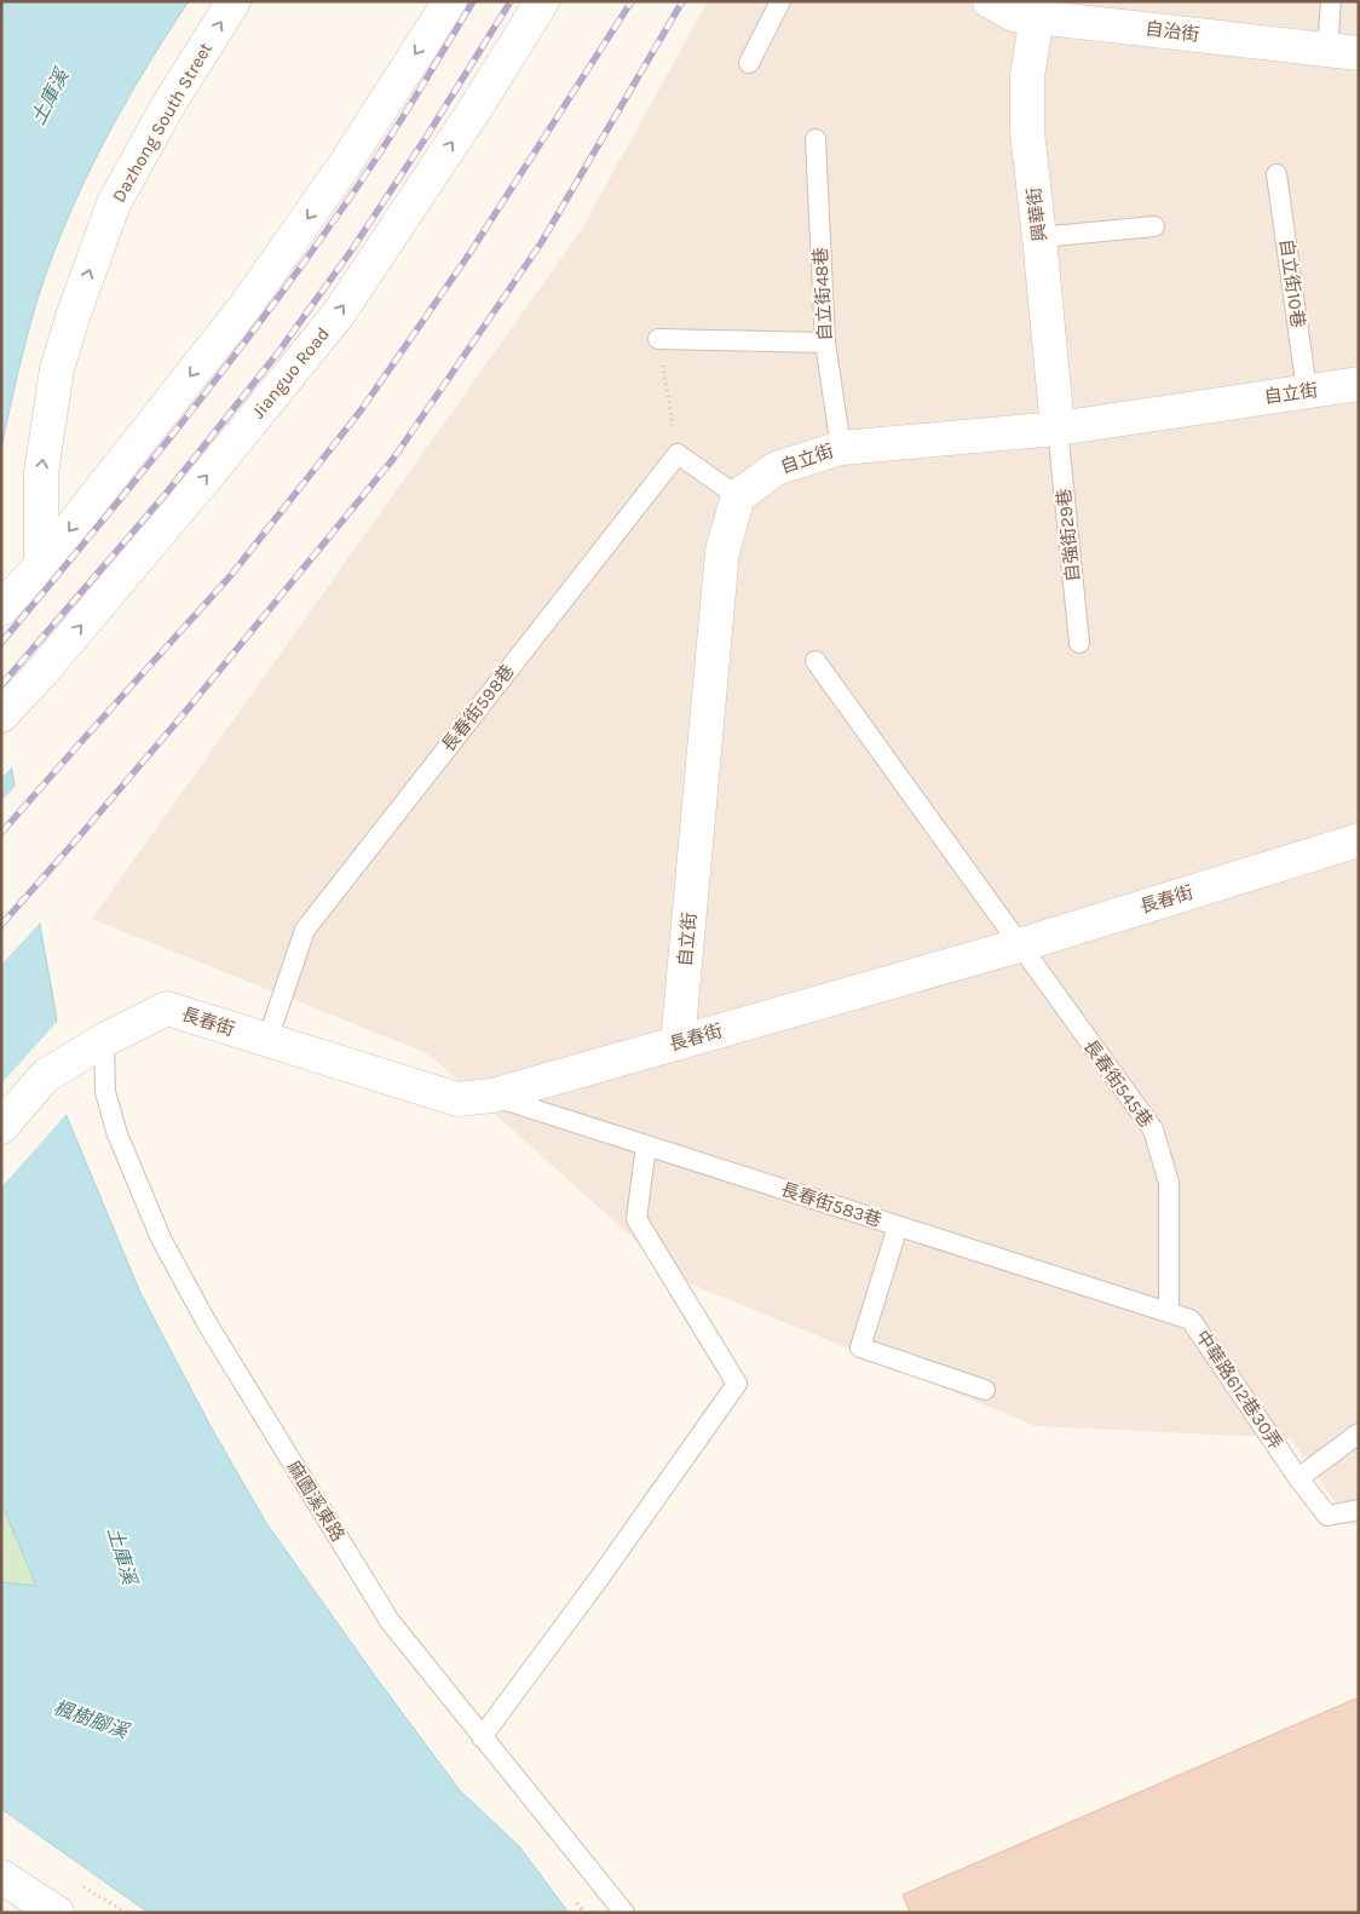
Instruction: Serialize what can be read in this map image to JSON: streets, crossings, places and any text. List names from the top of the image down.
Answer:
{
  "streets": {
    "street": [
      "自治街",
      "Dazhong South Street",
      "興華街",
      "Jianguo Road",
      "自立街",
      "長春街"
    ],
    "lane": [
      "自立街10巷",
      "自立街48巷",
      "自強街29巷",
      "長春街598巷",
      "長春街545巷",
      "長春街583巷",
      "中華路612巷30弄",
      "麻園溪東路"
    ]
  },
  "crossings": [
    ["自治街", "興華街"],
    ["興華街", "自立街"],
    ["興華街", "自強街29巷"],
    ["自立街10巷", "自立街"],
    ["自立街48巷", "自立街"],
    ["自立街", "自強街29巷"],
    ["自立街", "長春街"],
    ["長春街598巷", "長春街"],
    ["長春街", "長春街545巷"],
    ["長春街", "長春街583巷"],
    ["長春街", "麻園溪東路"],
    ["長春街545巷", "長春街583巷"],
    ["長春街545巷", "中華路612巷30弄"],
    ["長春街583巷", "中華路612巷30弄"]
  ],
  "water": ["土庫溪", "楓樹腳溪"]
}
